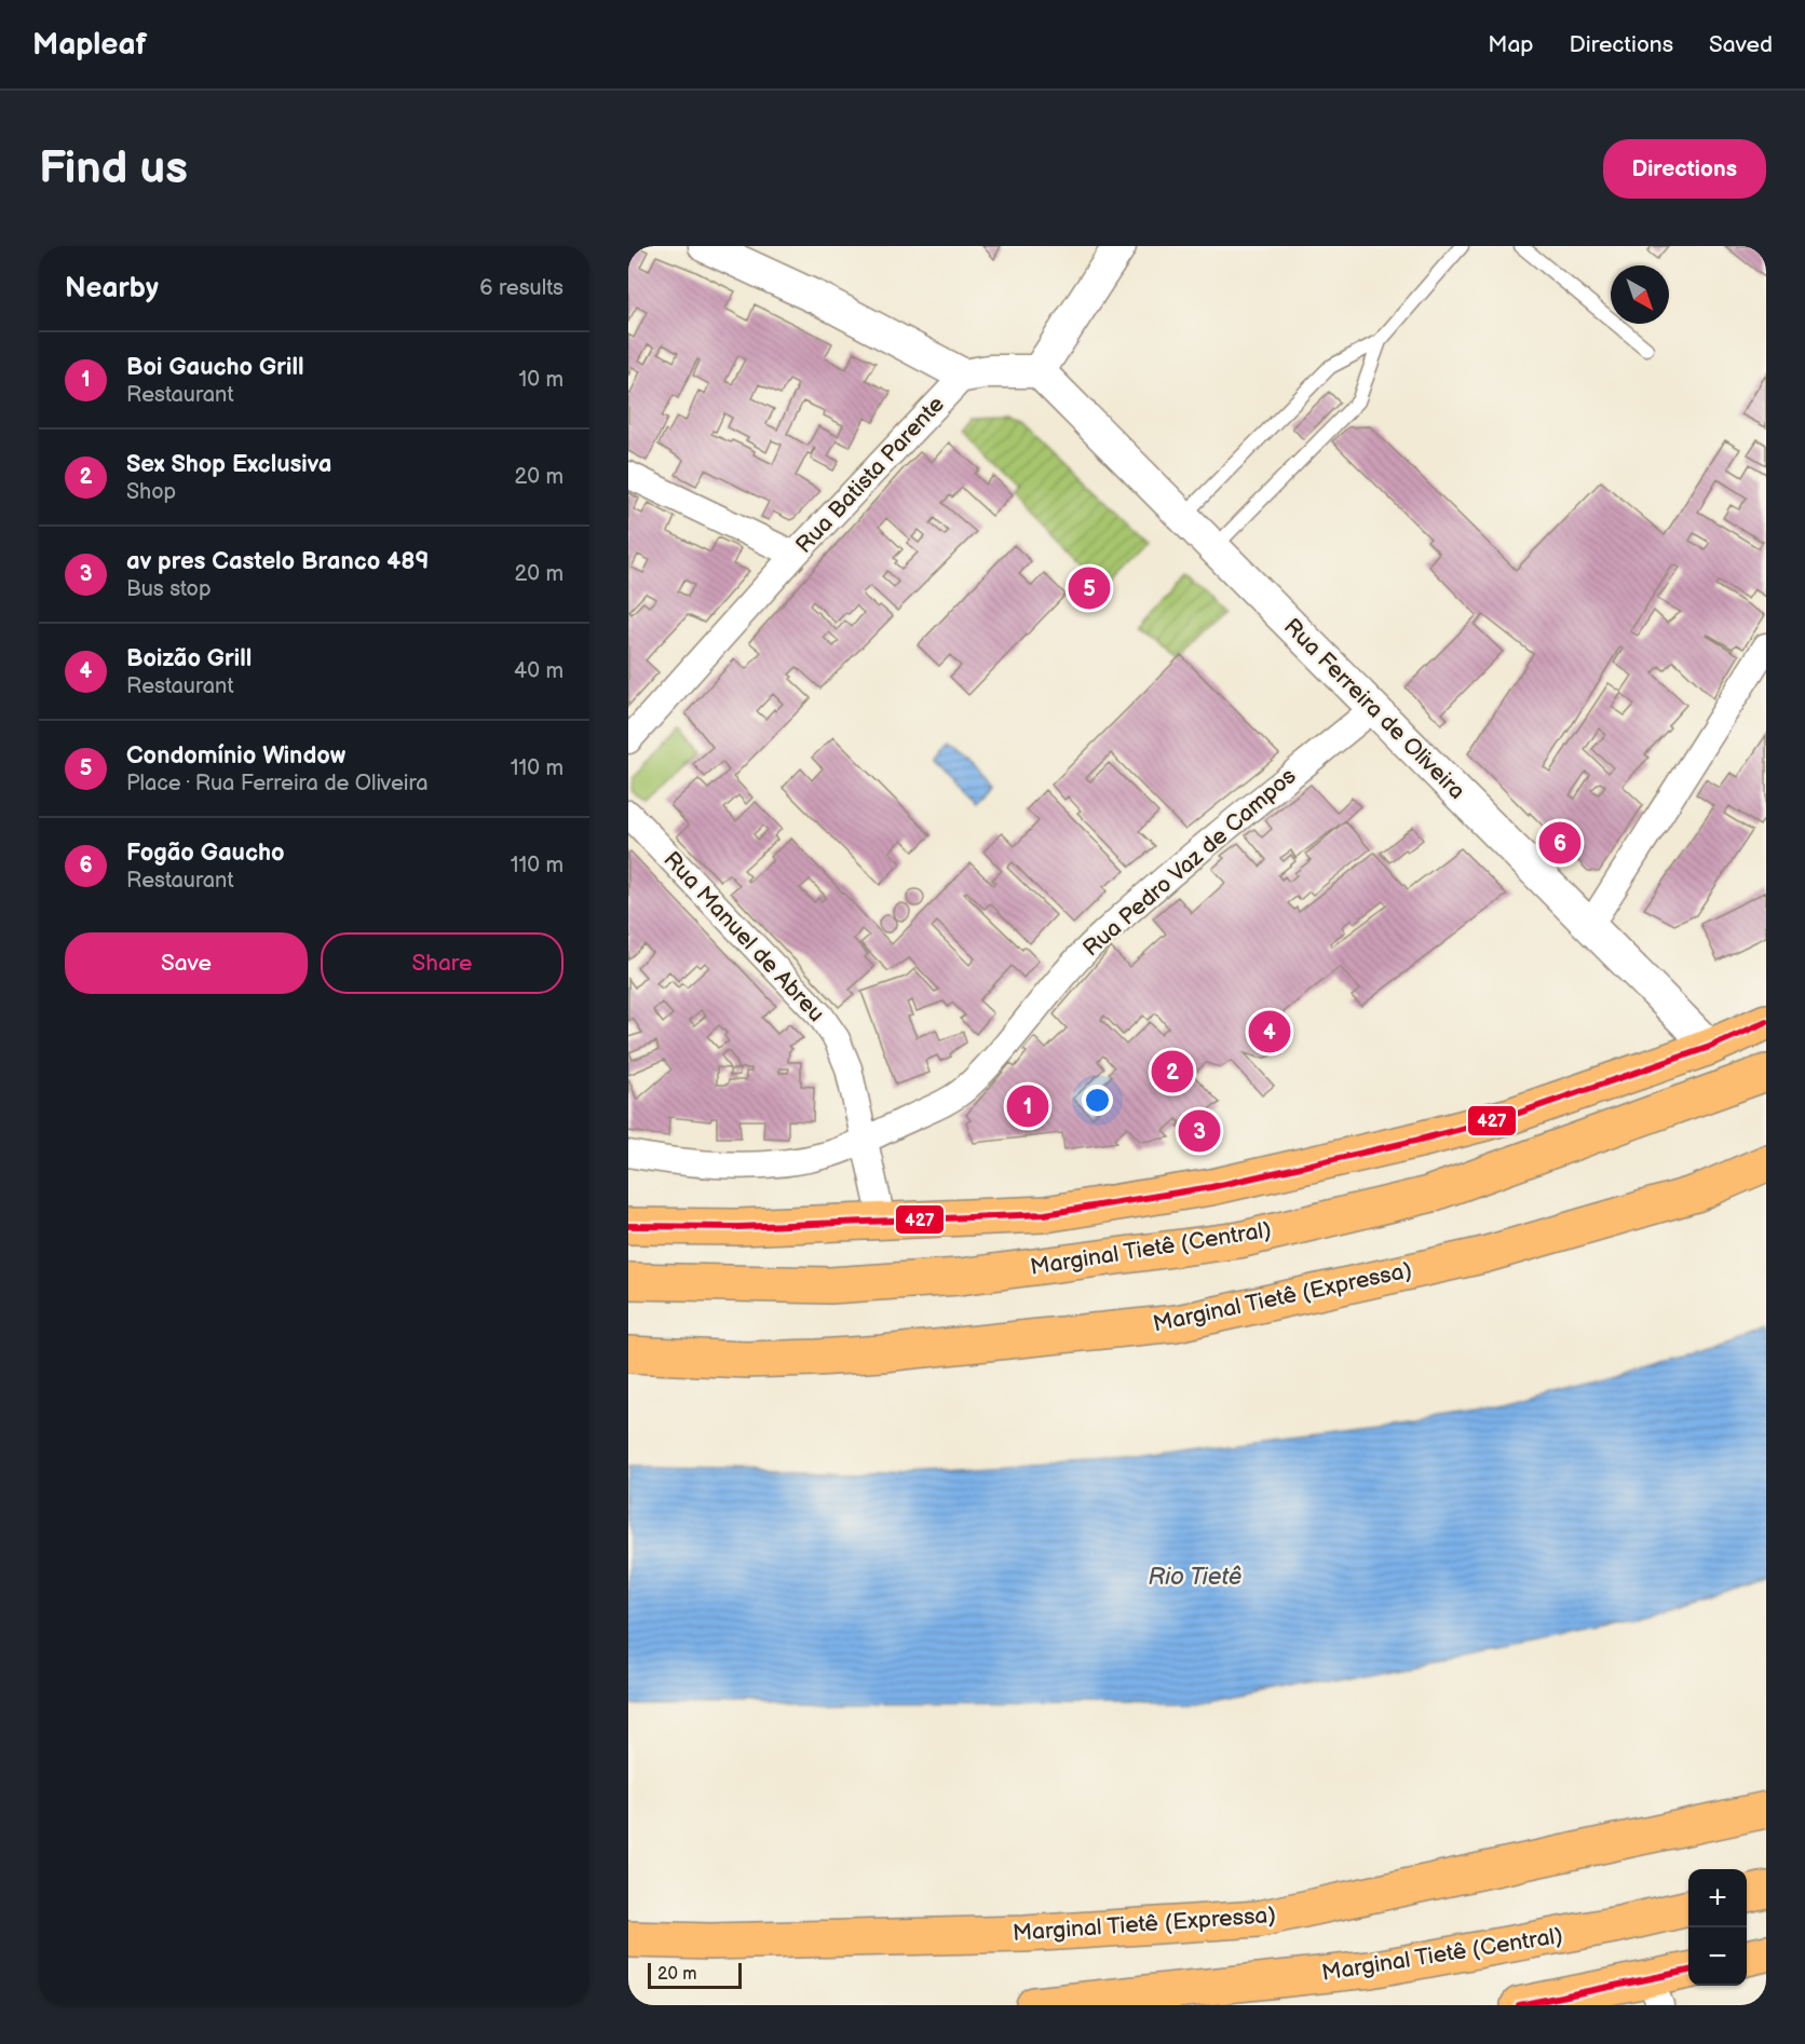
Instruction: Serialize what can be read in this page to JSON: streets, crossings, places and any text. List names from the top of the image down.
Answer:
{
  "streets": {
    "highway": ["Marginal Tietê (Central)", "Marginal Tietê (Expressa)"],
    "street": [
      "Rua Batista Parente",
      "Rua Ferreira de Oliveira",
      "Rua Pedro Vaz de Campos",
      "Rua Manuel de Abreu"
    ]
  },
  "crossings": [
    ["Rua Ferreira de Oliveira", "Rua Pedro Vaz de Campos"],
    ["Rua Pedro Vaz de Campos", "Rua Manuel de Abreu"]
  ],
  "water": ["Rio Tietê"],
  "lines": ["transit line 427"],
  "scale_bar": "20 m",
  "north": "bottom right",
  "page": {
    "header": "Mapleaf",
    "nav": ["Map", "Directions", "Saved"],
    "buttons": [
      "Directions",
      ["Save", "Share"]
    ],
    "title": "Find us",
    "heading": ["Nearby", "6 results"],
    "list": [
      {
        "mark": "1",
        "name": "Boi Gaucho Grill",
        "note": "Restaurant",
        "value": "10 m"
      },
      {
        "mark": "2",
        "name": "Sex Shop Exclusiva",
        "note": "Shop",
        "value": "20 m"
      },
      {
        "mark": "3",
        "name": "av pres Castelo Branco 489",
        "note": "Bus stop",
        "value": "20 m"
      },
      {
        "mark": "4",
        "name": "Boizão Grill",
        "note": "Restaurant",
        "value": "40 m"
      },
      {
        "mark": "5",
        "name": "Condomínio Window",
        "note": "Place · Rua Ferreira de Oliveira",
        "value": "110 m"
      },
      {
        "mark": "6",
        "name": "Fogão Gaucho",
        "note": "Restaurant",
        "value": "110 m"
      }
    ],
    "pins": [
      "5",
      "6",
      "4",
      "2",
      "1",
      "3"
    ],
    "map_buttons": ["+", "−"],
    "scale": "20 m"
  }
}
